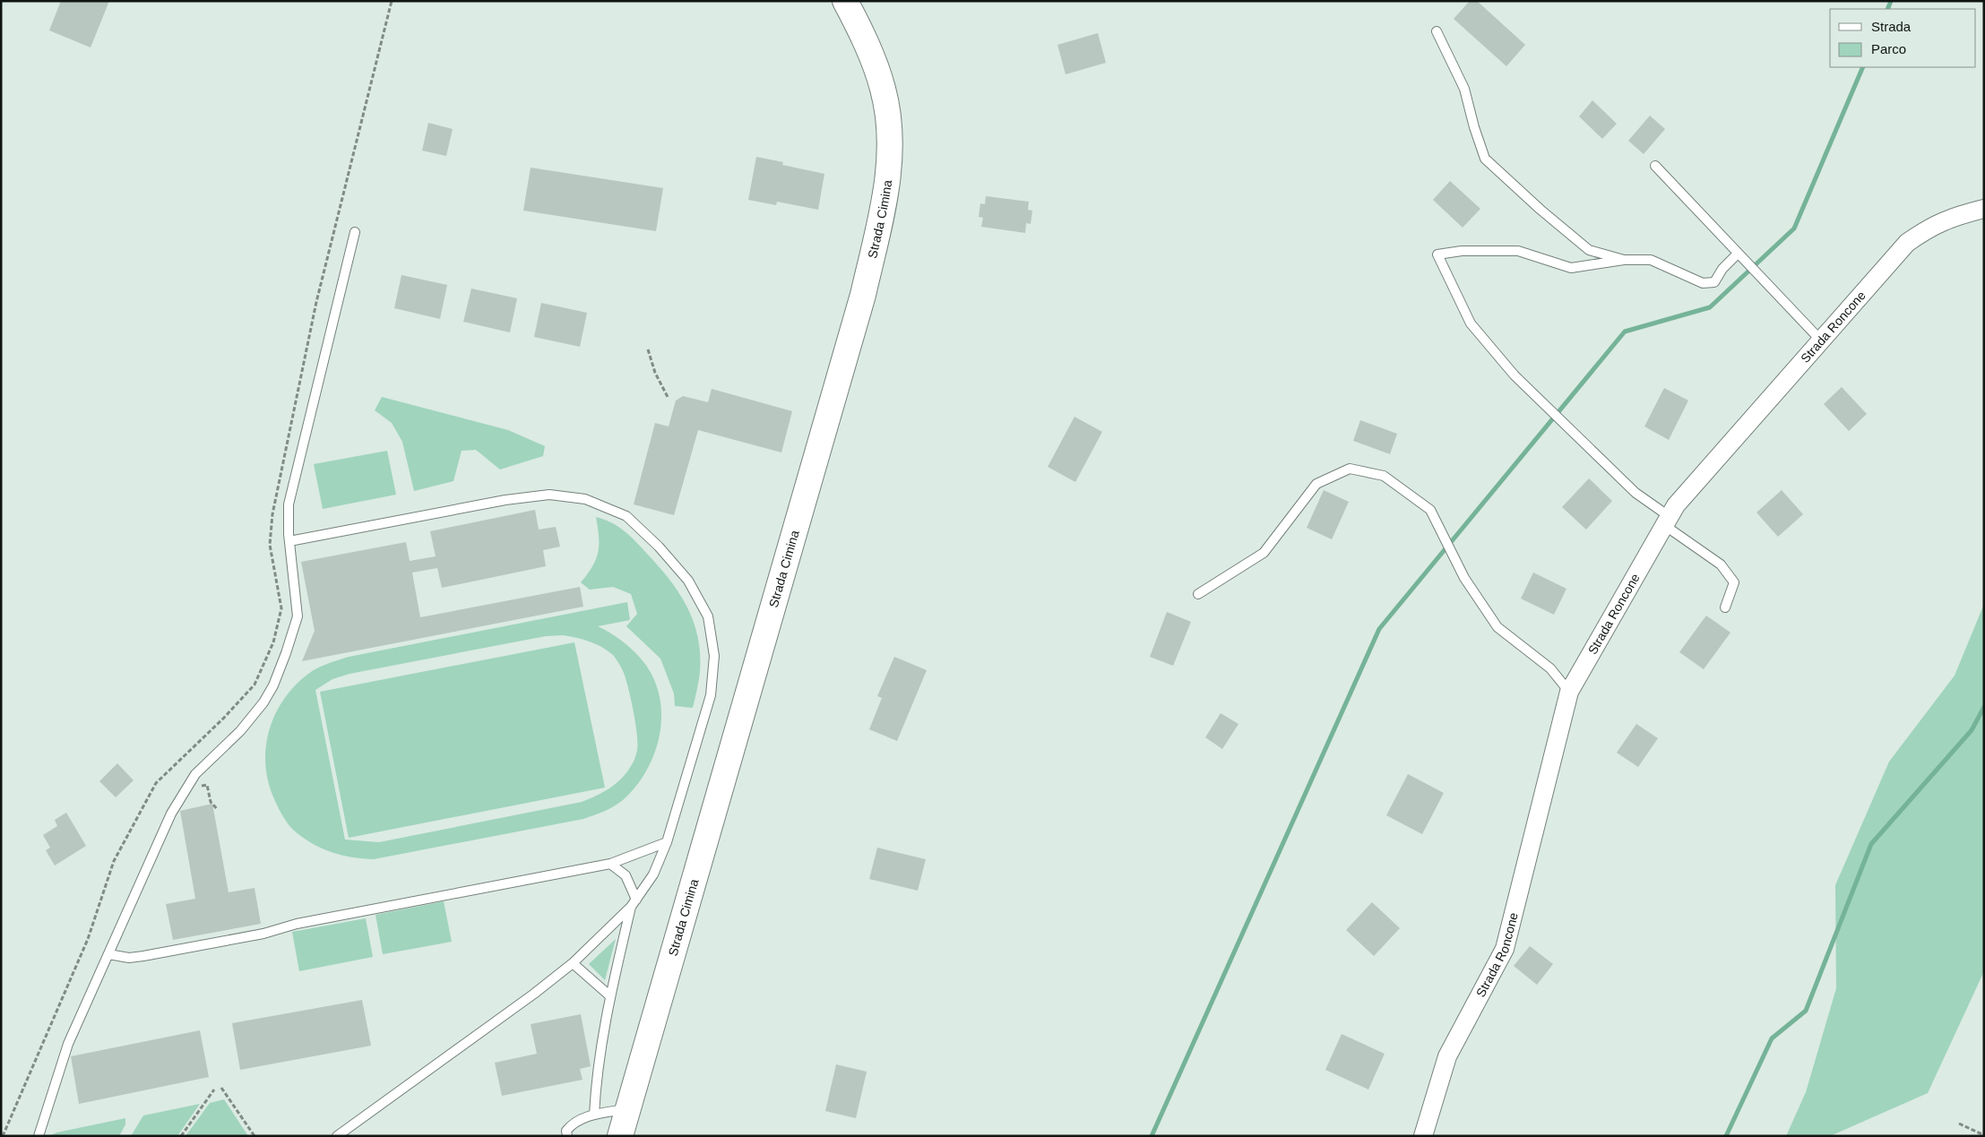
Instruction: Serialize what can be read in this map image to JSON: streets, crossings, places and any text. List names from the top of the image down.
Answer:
{
  "streets": {
    "main road": ["Strada Cimina"],
    "street": ["Strada Roncone"]
  },
  "legend": ["Strada", "Parco"]
}
